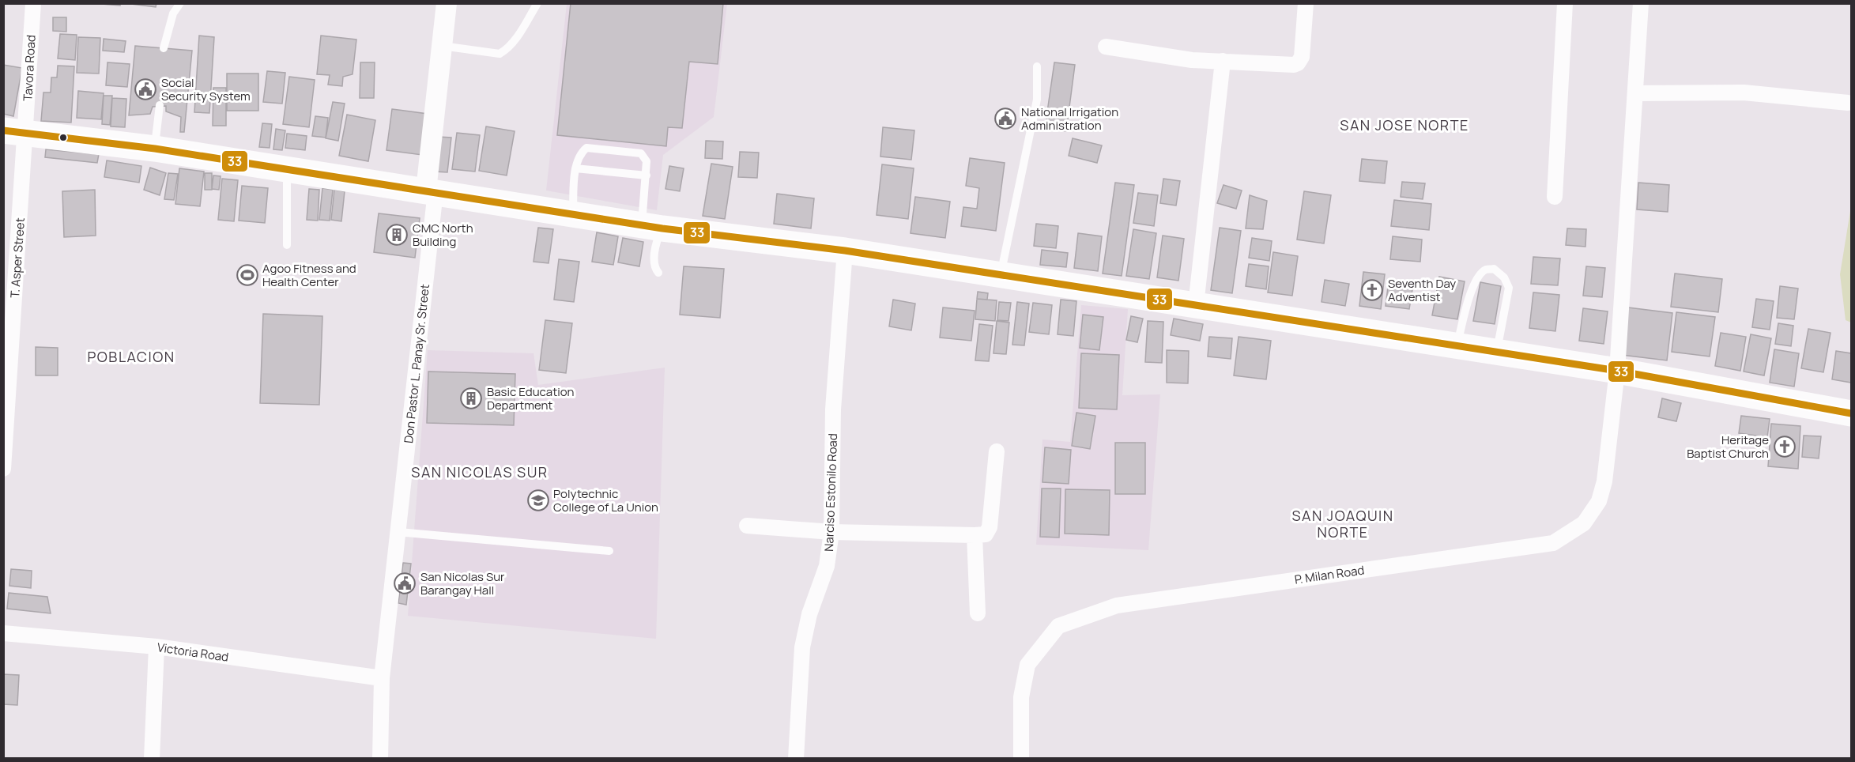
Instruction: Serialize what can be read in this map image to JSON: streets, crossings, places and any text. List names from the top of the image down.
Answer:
{
  "streets": {
    "street": [
      "Tavora Road",
      "T. Asper Street",
      "Don Pastor L. Panay Sr. Street",
      "Narciso Estonilo Road",
      "P. Milan Road",
      "Victoria Road"
    ]
  },
  "crossings": [
    ["Tavora Road", "T. Asper Street"],
    ["Don Pastor L. Panay Sr. Street", "Victoria Road"]
  ],
  "districts": [
    "SAN JOSE NORTE",
    "POBLACION",
    "SAN NICOLAS SUR",
    "SAN JOAQUIN NORTE"
  ],
  "places": {
    "public building": ["Social Security System", "National Irrigation Administration", "San Nicolas Sur Barangay Hall"],
    "building": ["CMC North Building", "Basic Education Department"],
    "sports": ["Agoo Fitness and Health Center"],
    "church": ["Seventh Day Adventist", "Heritage Baptist Church"],
    "school or university": ["Polytechnic College of La Union"]
  },
  "lines": ["transit line 33"]
}
